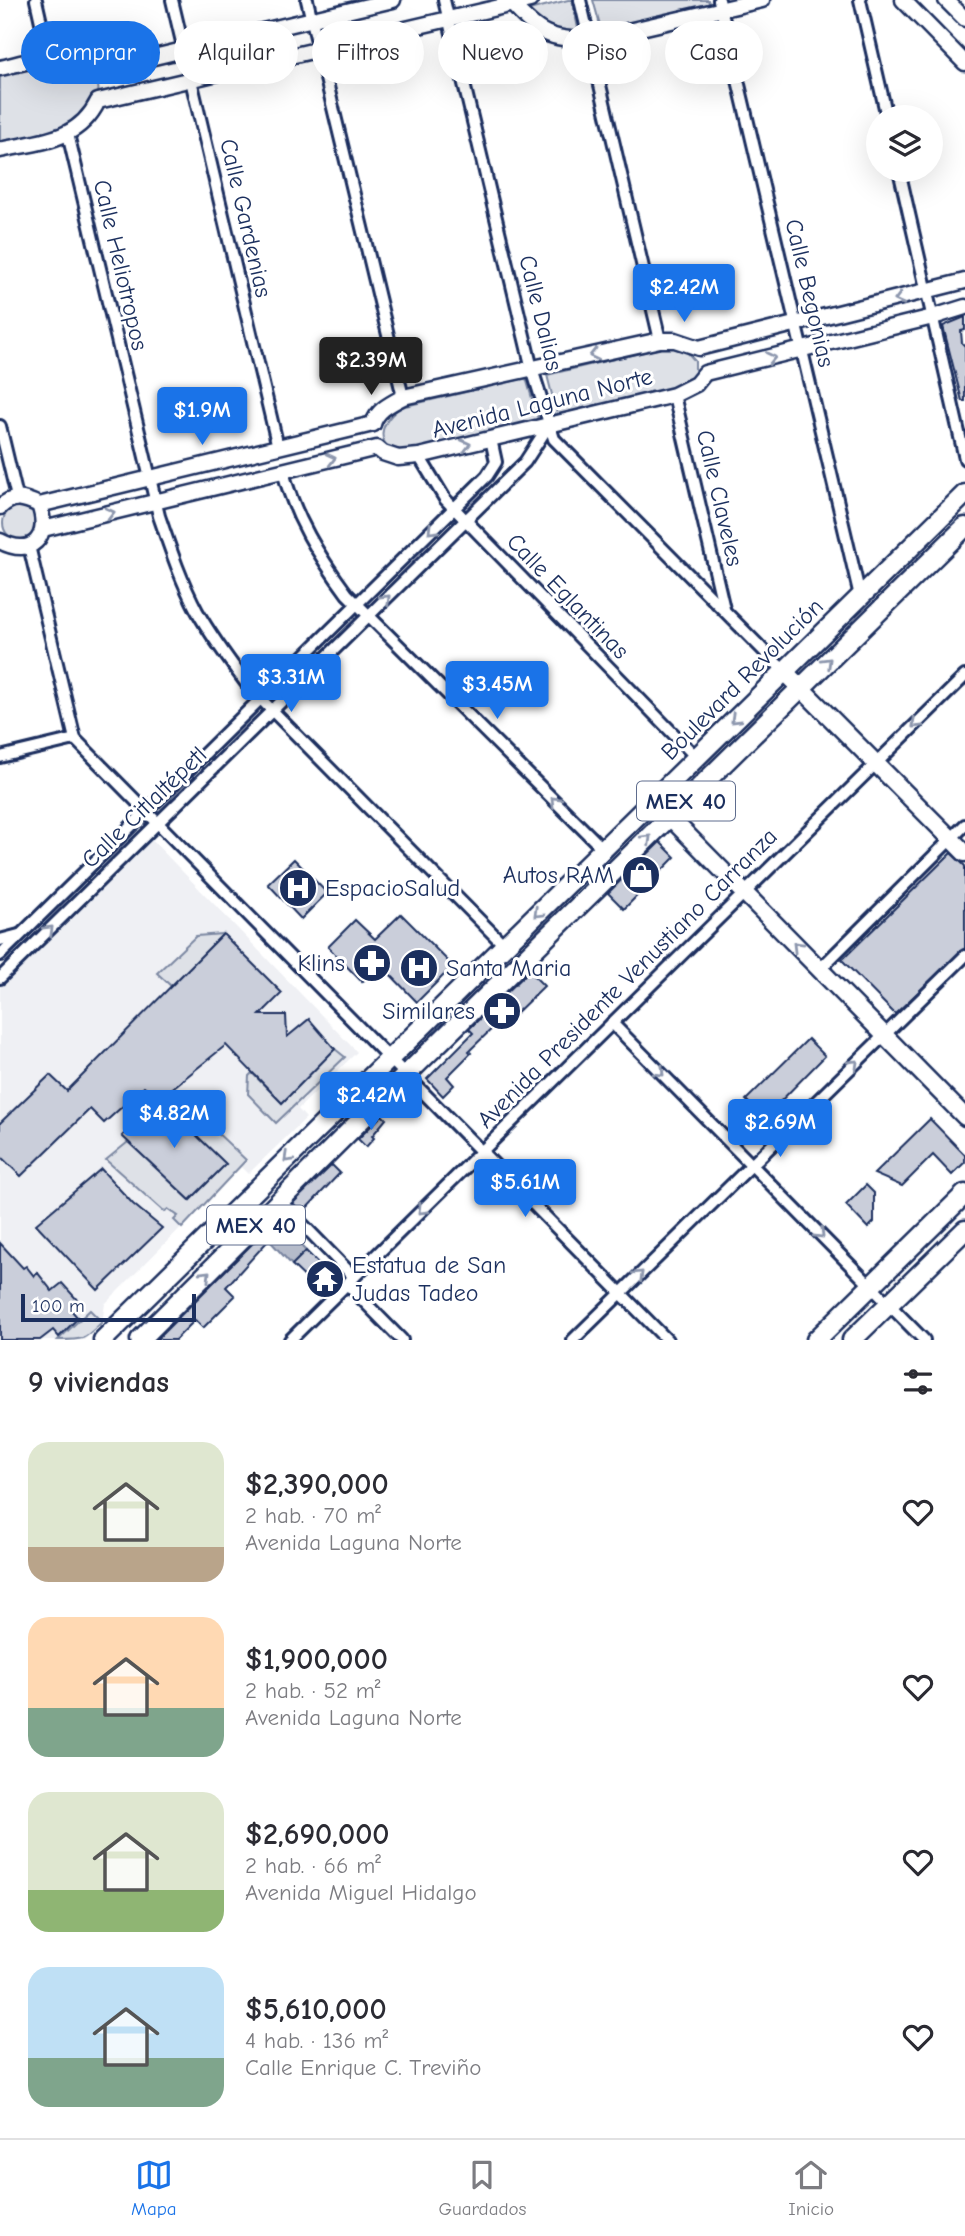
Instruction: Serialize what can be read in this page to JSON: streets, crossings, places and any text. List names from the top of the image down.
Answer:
{
  "streets": {
    "main road": ["Boulevard Revolución", "MEX 40"],
    "street": [
      "Calle Gardenias",
      "Calle Heliotropos",
      "Calle Begonias",
      "Calle Dalias",
      "Avenida Laguna Norte",
      "Calle Claveles",
      "Calle Eglantinas",
      "Calle Citlaltépetl",
      "Avenida Presidente Venustiano Carranza"
    ]
  },
  "crossings": [
    ["Calle Heliotropos", "Avenida Laguna Norte"],
    ["Calle Heliotropos", "Boulevard Revolución"],
    ["Calle Heliotropos", "Calle Citlaltépetl"],
    ["Calle Begonias", "Avenida Laguna Norte"],
    ["Calle Begonias", "Boulevard Revolución"],
    ["Calle Dalias", "Avenida Laguna Norte"],
    ["Calle Dalias", "Calle Claveles"],
    ["Calle Dalias", "Boulevard Revolución"],
    ["Calle Dalias", "Calle Citlaltépetl"],
    ["Avenida Laguna Norte", "Calle Claveles"],
    ["Avenida Laguna Norte", "Calle Eglantinas"],
    ["Avenida Laguna Norte", "Calle Citlaltépetl"],
    ["Calle Eglantinas", "Boulevard Revolución"],
    ["Calle Eglantinas", "Calle Citlaltépetl"]
  ],
  "places": {
    "shop": ["Autos RAM"],
    "hospital": ["EspacioSalud", "Santa Maria"],
    "pharmacy": ["Klins", "Similares"],
    "temple": ["Estatua de San Judas Tadeo"]
  },
  "scale_bar": "100 m",
  "page": {
    "chip": [
      "Comprar",
      "Alquilar",
      "Filtros",
      "Nuevo",
      "Piso",
      "Casa"
    ],
    "price": [
      "$2.42M",
      "$2.39M",
      "$1.9M",
      "$3.31M",
      "$3.45M",
      "$2.42M",
      "$4.82M",
      "$2.69M",
      "$5.61M"
    ],
    "scale": "100 m",
    "heading": "9 viviendas",
    "list": [
      {
        "name": "$2,390,000",
        "note": "2 hab. · 70 m² · Avenida Laguna Norte"
      },
      {
        "name": "$1,900,000",
        "note": "2 hab. · 52 m² · Avenida Laguna Norte"
      },
      {
        "name": "$2,690,000",
        "note": "2 hab. · 66 m² · Avenida Miguel Hidalgo"
      },
      {
        "name": "$5,610,000",
        "note": "4 hab. · 136 m² · Calle Enrique C. Treviño"
      }
    ],
    "tabs": ["Mapa", "Guardados", "Inicio"]
  }
}
